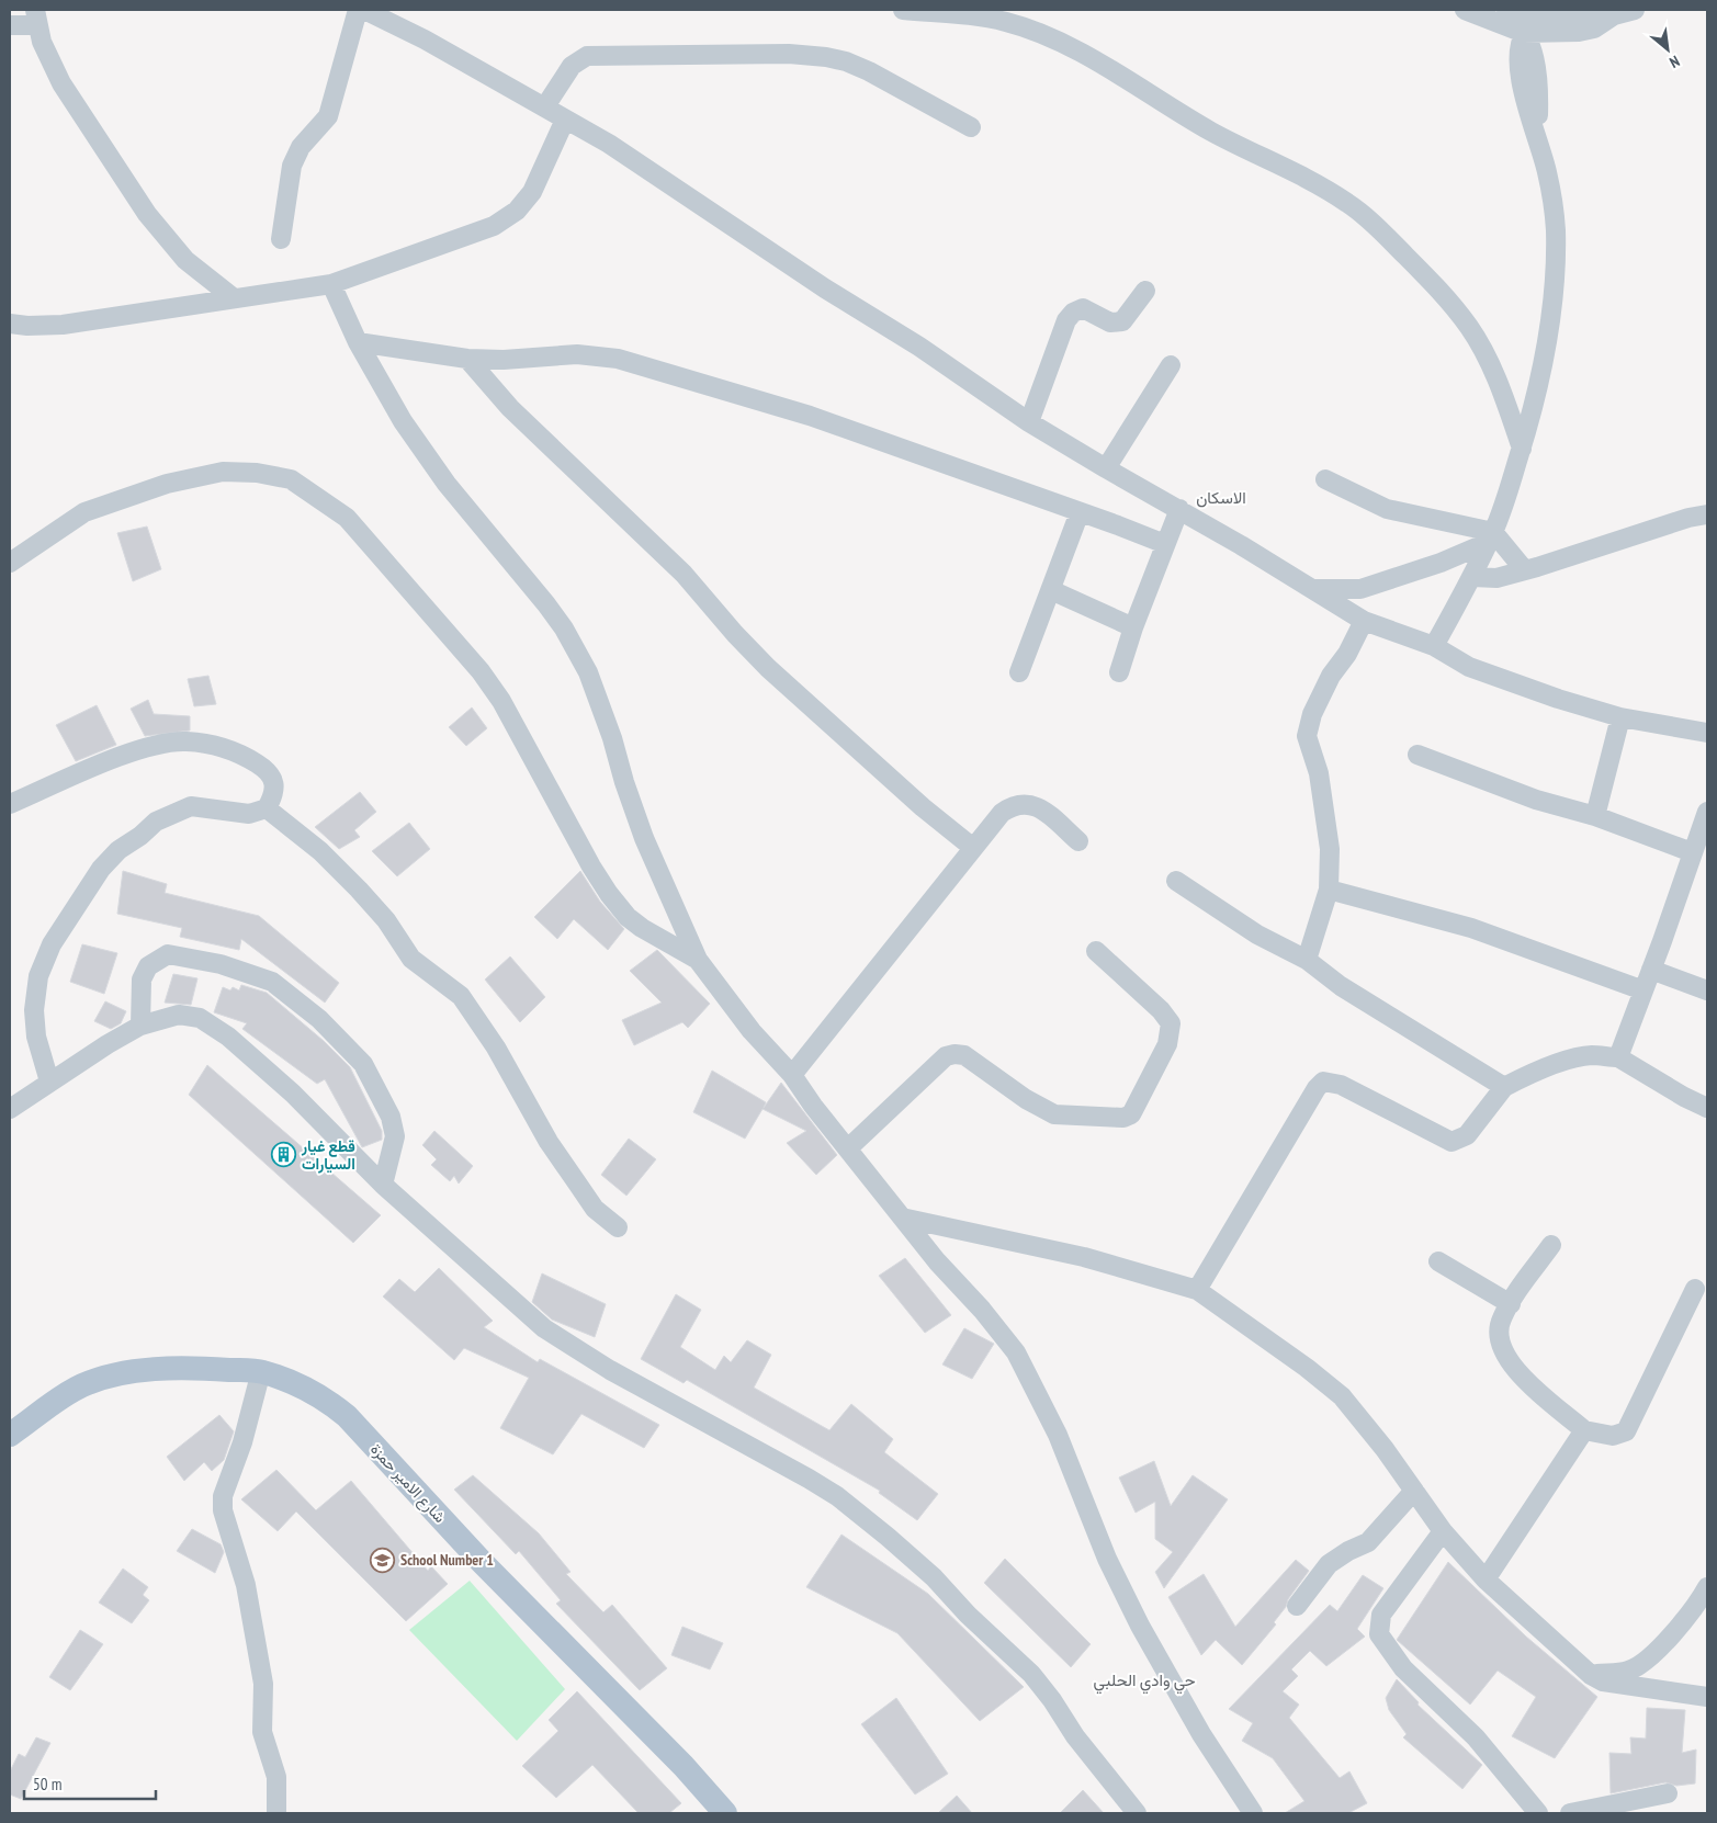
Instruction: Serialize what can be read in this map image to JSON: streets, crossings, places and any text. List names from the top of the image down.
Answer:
{
  "streets": {
    "main road": ["شارع الامير حمزة"]
  },
  "districts": ["الاسكان", "حي وادي الحلبي"],
  "places": {
    "building": ["قطع غيار السيارات"],
    "school or university": ["School Number 1"]
  },
  "scale_bar": "50 m",
  "north": "bottom right"
}
